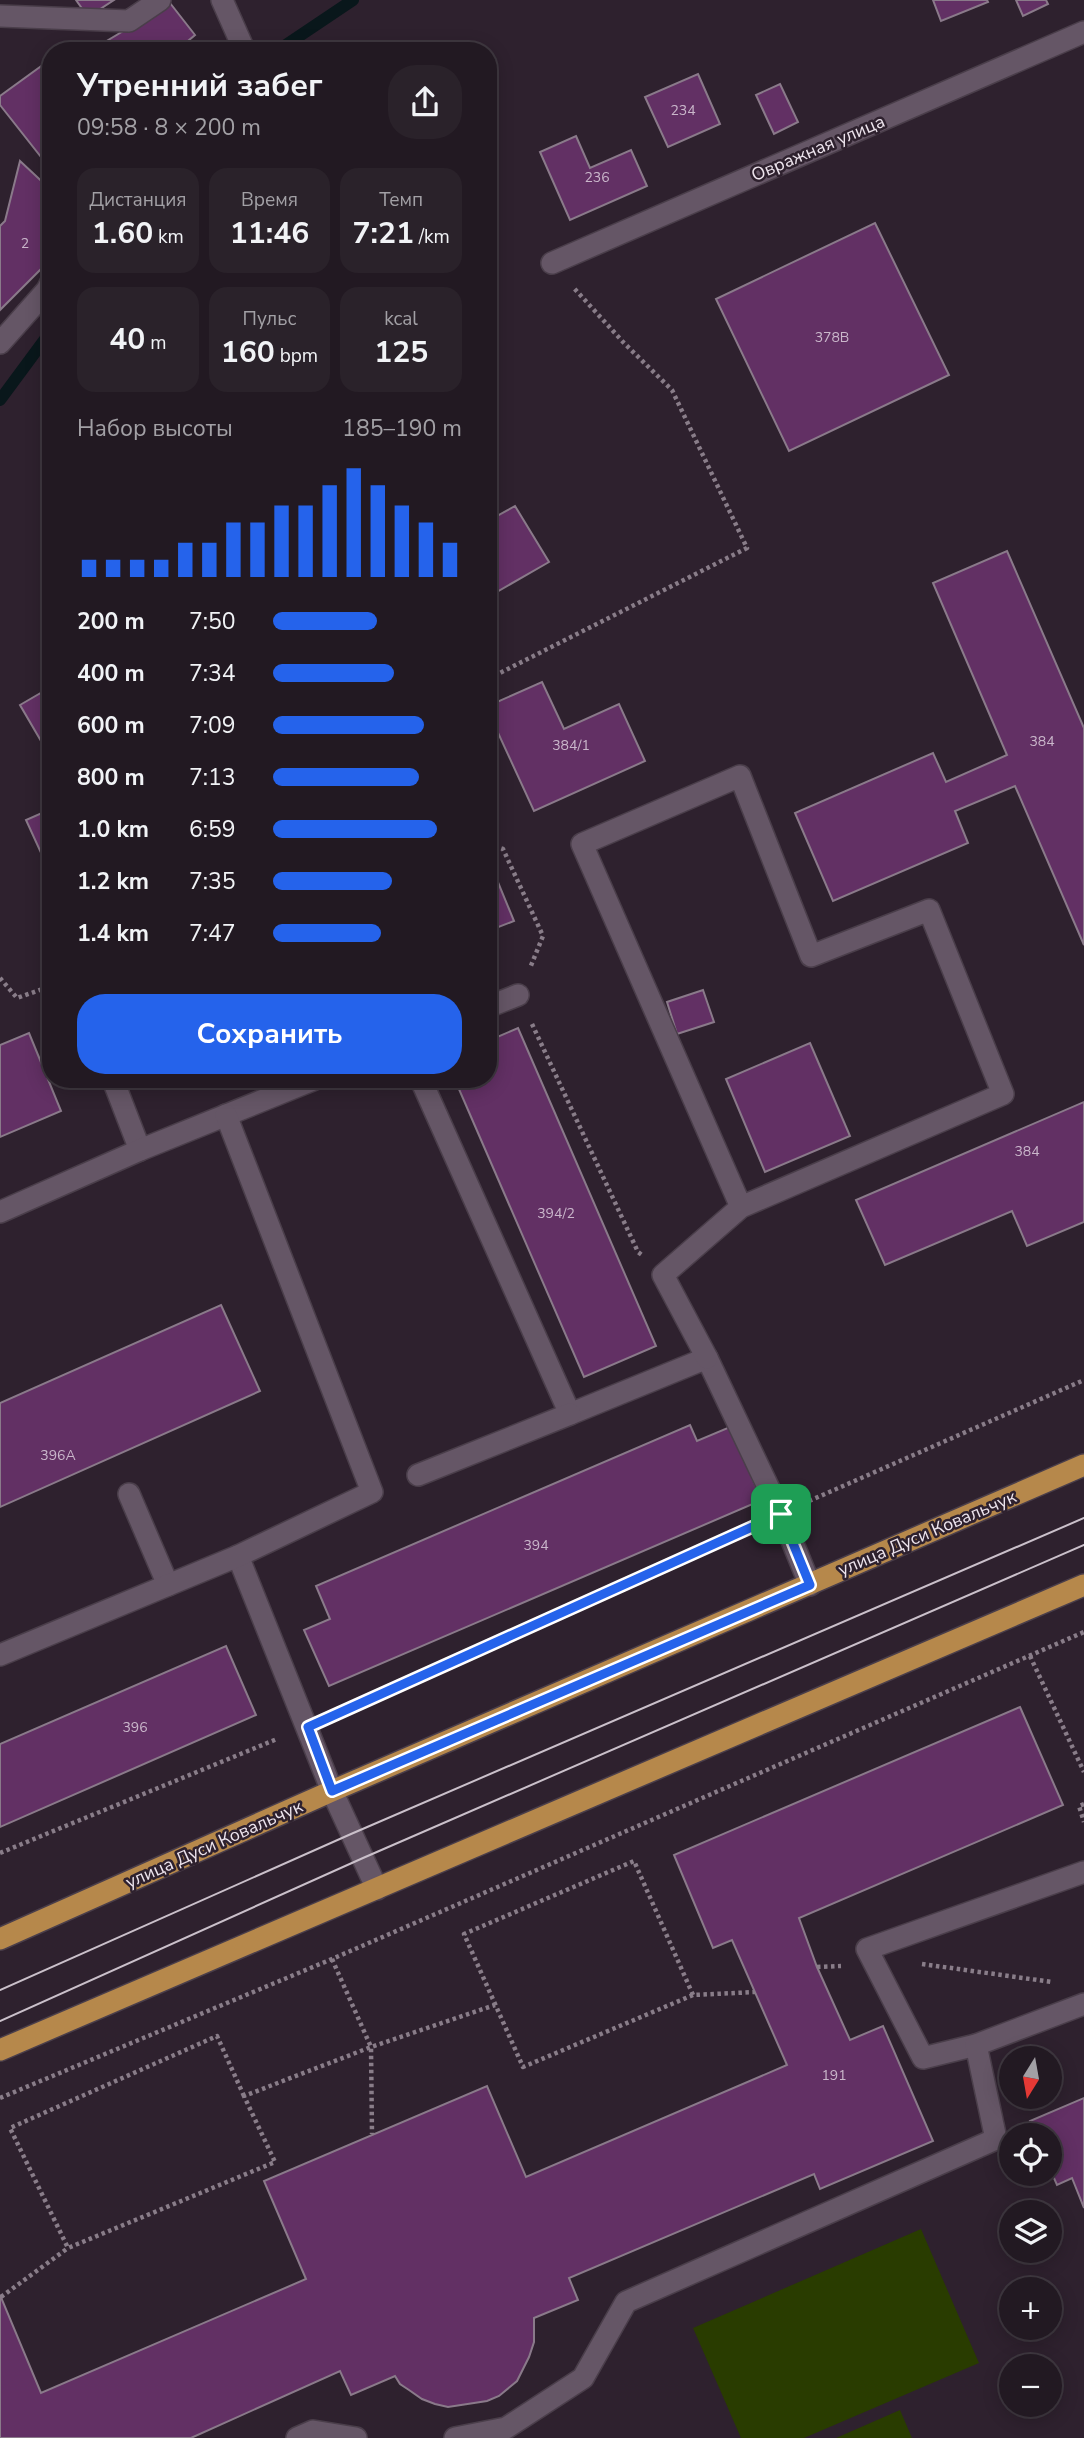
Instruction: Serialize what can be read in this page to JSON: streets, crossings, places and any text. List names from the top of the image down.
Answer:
{
  "streets": {
    "main road": ["улица Дуси Ковальчук"],
    "street": ["Овражная улица"]
  },
  "house_numbers": [
    "234",
    "236",
    "2",
    "378В",
    "384",
    "384/1",
    "384",
    "394/2",
    "396А",
    "394",
    "396",
    "191"
  ],
  "north": "bottom",
  "page": {
    "heading": ["Утренний забег", "09:58 · 8 × 200 m"],
    "stats": [
      ["Дистанция", "1.60 km"],
      ["Время", "11:46"],
      ["Темп", "7:21 /km"],
      ["40 m"],
      ["Пульс", "160 bpm"],
      ["kcal", "125"]
    ],
    "chart": ["Набор высоты", "185–190 m"],
    "list": [
      {
        "name": "200 m",
        "note": "7:50"
      },
      {
        "name": "400 m",
        "note": "7:34"
      },
      {
        "name": "600 m",
        "note": "7:09"
      },
      {
        "name": "800 m",
        "note": "7:13"
      },
      {
        "name": "1.0 km",
        "note": "6:59"
      },
      {
        "name": "1.2 km",
        "note": "7:35"
      },
      {
        "name": "1.4 km",
        "note": "7:47"
      }
    ],
    "buttons": "Сохранить",
    "map_buttons": ["+", "−"]
  }
}
